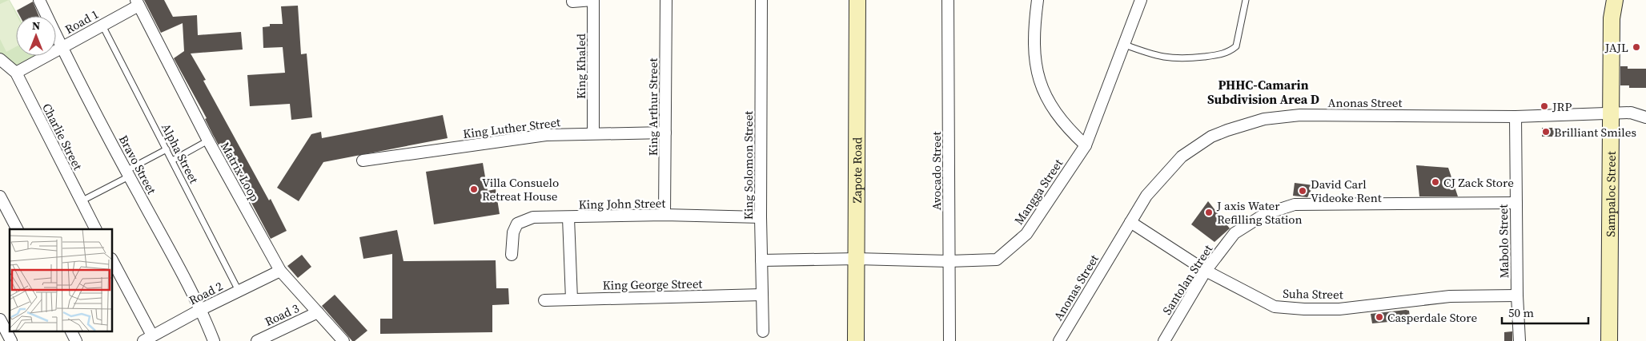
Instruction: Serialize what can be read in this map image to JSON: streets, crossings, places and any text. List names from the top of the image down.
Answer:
{
  "streets": {
    "main road": ["Zapote Road", "Sampaloc Street"],
    "street": [
      "Road 1",
      "King Khaled",
      "Anonas Street",
      "King Arthur Street",
      "King Luther Street",
      "Charlie Street",
      "Bravo Street",
      "King Solomon Street",
      "Avocado Street",
      "Matrix Loop",
      "Mangga Street",
      "King John Street",
      "Mabolo Street",
      "Santolan Street",
      "King George Street",
      "Road 2",
      "Suha Street",
      "Road 3"
    ],
    "lane": ["Alpha Street"]
  },
  "crossings": [
    ["Road 1", "Charlie Street"],
    ["Road 1", "Alpha Street"],
    ["Road 1", "Bravo Street"],
    ["Road 1", "Matrix Loop"],
    ["King Khaled", "King Luther Street"],
    ["Anonas Street", "Sampaloc Street"],
    ["Anonas Street", "Mabolo Street"],
    ["Anonas Street", "Suha Street"],
    ["King Arthur Street", "King Luther Street"],
    ["King Arthur Street", "King John Street"],
    ["Alpha Street", "Road 2"],
    ["Bravo Street", "Road 2"],
    ["King Solomon Street", "Mangga Street"],
    ["King Solomon Street", "King John Street"],
    ["King Solomon Street", "King George Street"],
    ["Zapote Road", "Mangga Street"],
    ["Avocado Street", "Mangga Street"],
    ["Matrix Loop", "Road 2"],
    ["Matrix Loop", "Road 3"],
    ["Mabolo Street", "Santolan Street"],
    ["Mabolo Street", "Suha Street"],
    ["Santolan Street", "Suha Street"]
  ],
  "districts": ["PHHC-Camarin Subdivision Area D"],
  "places": [
    "JAJL",
    "JRP",
    "Brilliant Smiles",
    "CJ Zack Store",
    "Villa Consuelo Retreat House",
    "David Carl Videoke Rent",
    "J axis Water Refilling Station",
    "Casperdale Store"
  ],
  "scale_bar": "50 m",
  "north": "top"
}
